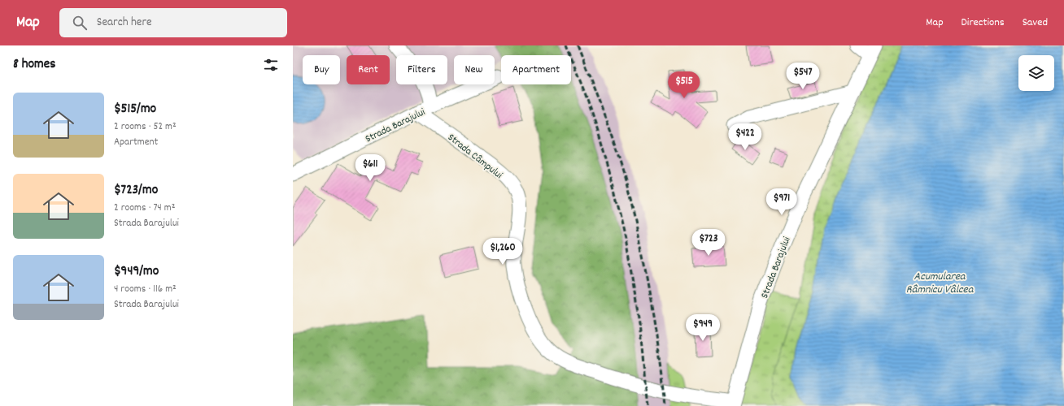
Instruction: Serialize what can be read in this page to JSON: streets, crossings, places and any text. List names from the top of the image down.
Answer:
{
  "streets": {
    "street": ["Strada Barajului", "Strada Câmpului"]
  },
  "crossings": [
    ["Strada Barajului", "Strada Câmpului"]
  ],
  "water": ["Acumularea Râmnicu Vâlcea"],
  "page": {
    "header": "Map",
    "search": "Search here",
    "nav": ["Map", "Directions", "Saved"],
    "heading": "8 homes",
    "chip": [
      "Buy",
      "Rent",
      "Filters",
      "New",
      "Apartment"
    ],
    "price": [
      "$547",
      "$515",
      "$422",
      "$611",
      "$971",
      "$723",
      "$1,260",
      "$949"
    ],
    "list": [
      {
        "name": "$515/mo",
        "note": "2 rooms · 52 m² · Apartment"
      },
      {
        "name": "$723/mo",
        "note": "2 rooms · 74 m² · Strada Barajului"
      },
      {
        "name": "$949/mo",
        "note": "4 rooms · 116 m² · Strada Barajului"
      }
    ]
  }
}
